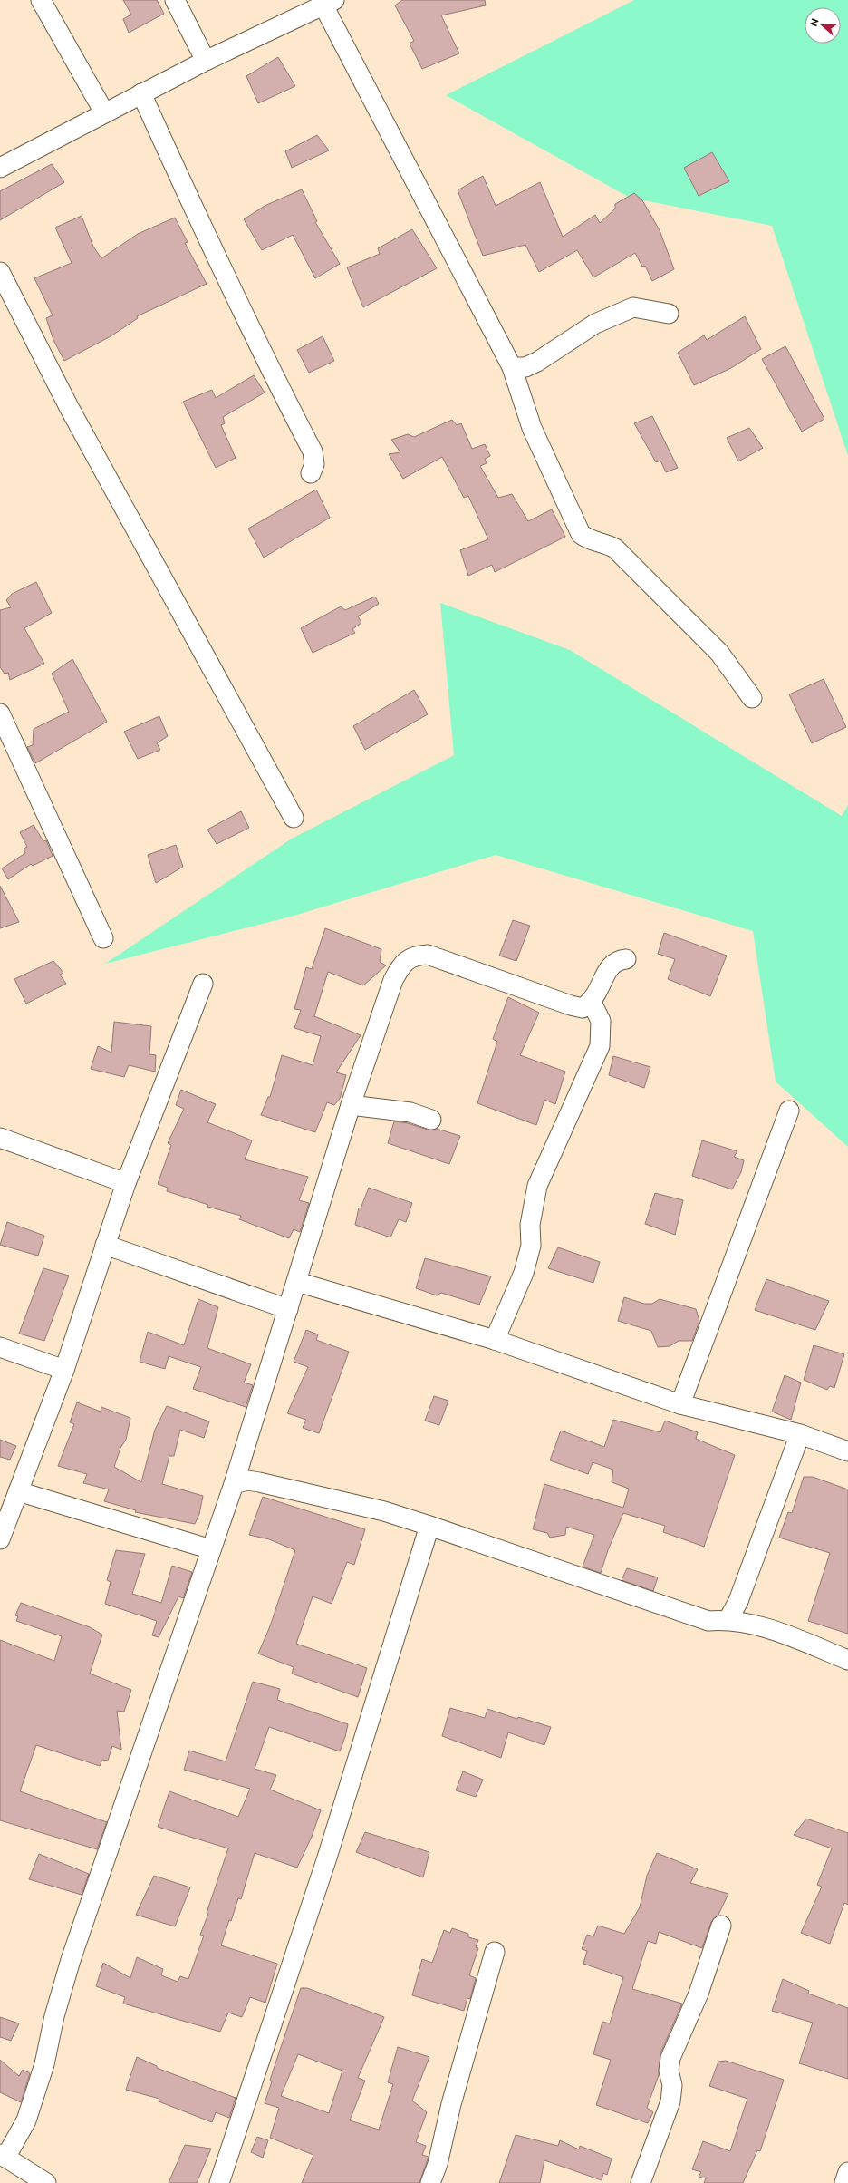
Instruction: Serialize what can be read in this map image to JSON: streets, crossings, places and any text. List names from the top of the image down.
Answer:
{
  "north": "left"
}
